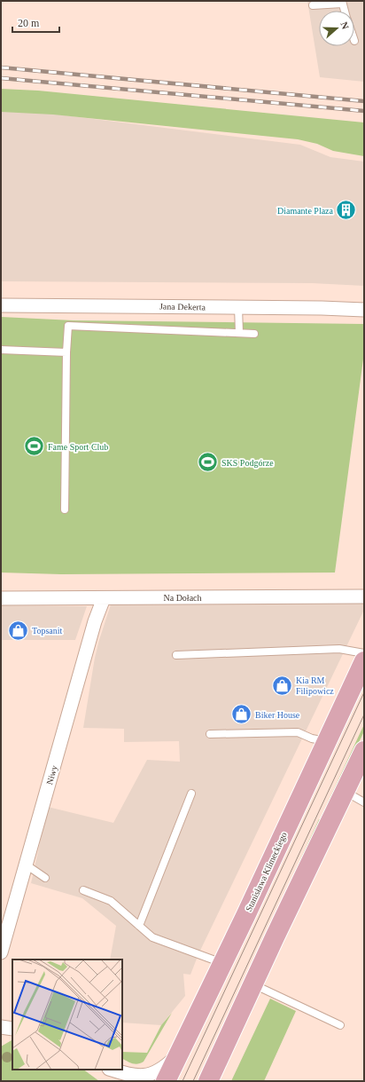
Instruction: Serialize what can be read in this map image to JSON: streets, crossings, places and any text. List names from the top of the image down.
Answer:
{
  "streets": {
    "main road": ["Stanisława Klimeckiego"],
    "street": ["Jana Dekerta", "Na Dołach", "Niwy"]
  },
  "crossings": [
    ["Na Dołach", "Niwy"]
  ],
  "places": {
    "building": ["Diamante Plaza"],
    "sports": ["Fame Sport Club", "SKS Podgórze"],
    "shop": ["Topsanit", "Kia RM Filipowicz", "Biker House"]
  },
  "scale_bar": "20 m",
  "north": "right"
}
